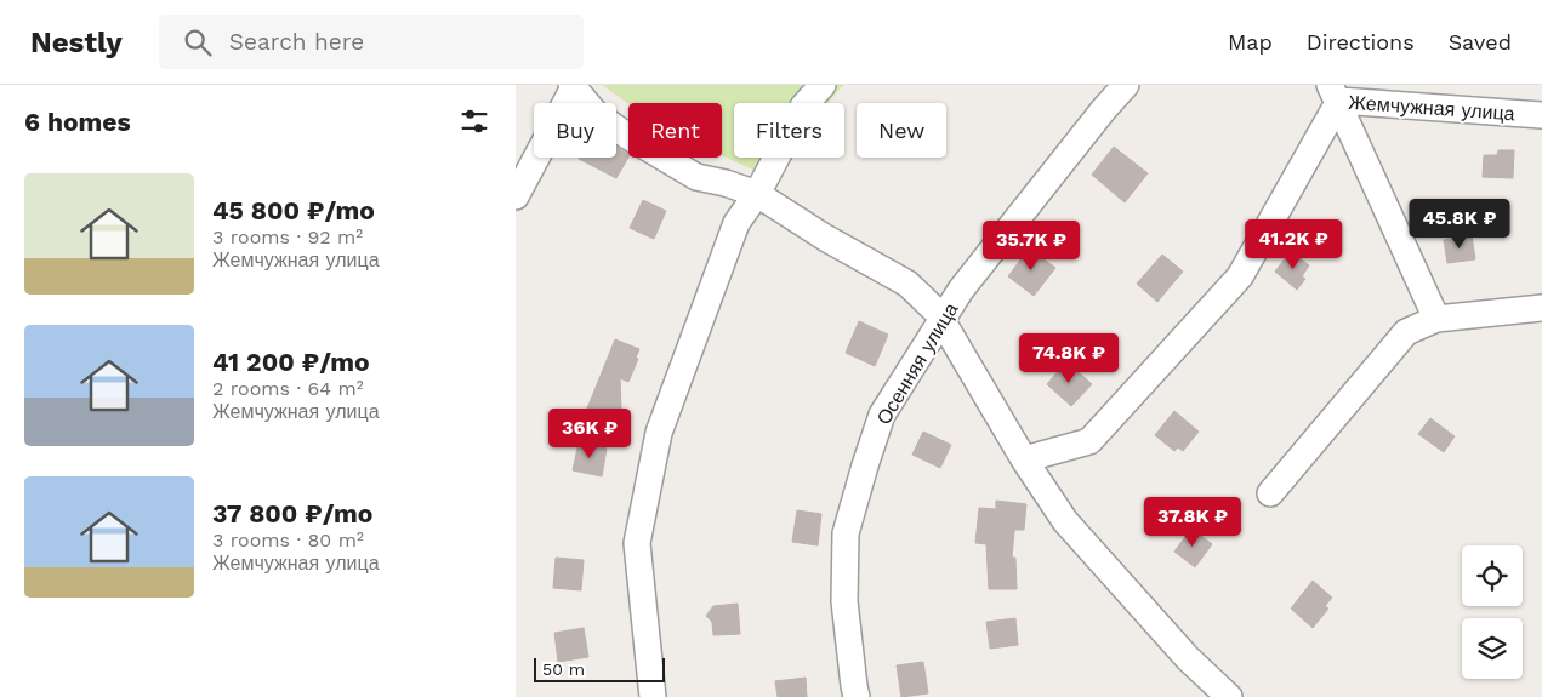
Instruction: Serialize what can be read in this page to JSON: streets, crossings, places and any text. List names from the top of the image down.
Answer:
{
  "streets": {
    "street": ["Жемчужная улица", "Осенняя улица"]
  },
  "scale_bar": "50 m",
  "page": {
    "header": "Nestly",
    "search": "Search here",
    "nav": ["Map", "Directions", "Saved"],
    "heading": "6 homes",
    "chip": [
      "Buy",
      "Rent",
      "Filters",
      "New"
    ],
    "list": [
      {
        "name": "45 800 ₽/mo",
        "note": "3 rooms · 92 m² · Жемчужная улица"
      },
      {
        "name": "41 200 ₽/mo",
        "note": "2 rooms · 64 m² · Жемчужная улица"
      },
      {
        "name": "37 800 ₽/mo",
        "note": "3 rooms · 80 m² · Жемчужная улица"
      }
    ],
    "price": [
      "45.8K ₽",
      "41.2K ₽",
      "35.7K ₽",
      "74.8K ₽",
      "36K ₽",
      "37.8K ₽"
    ],
    "scale": "50 m"
  }
}
